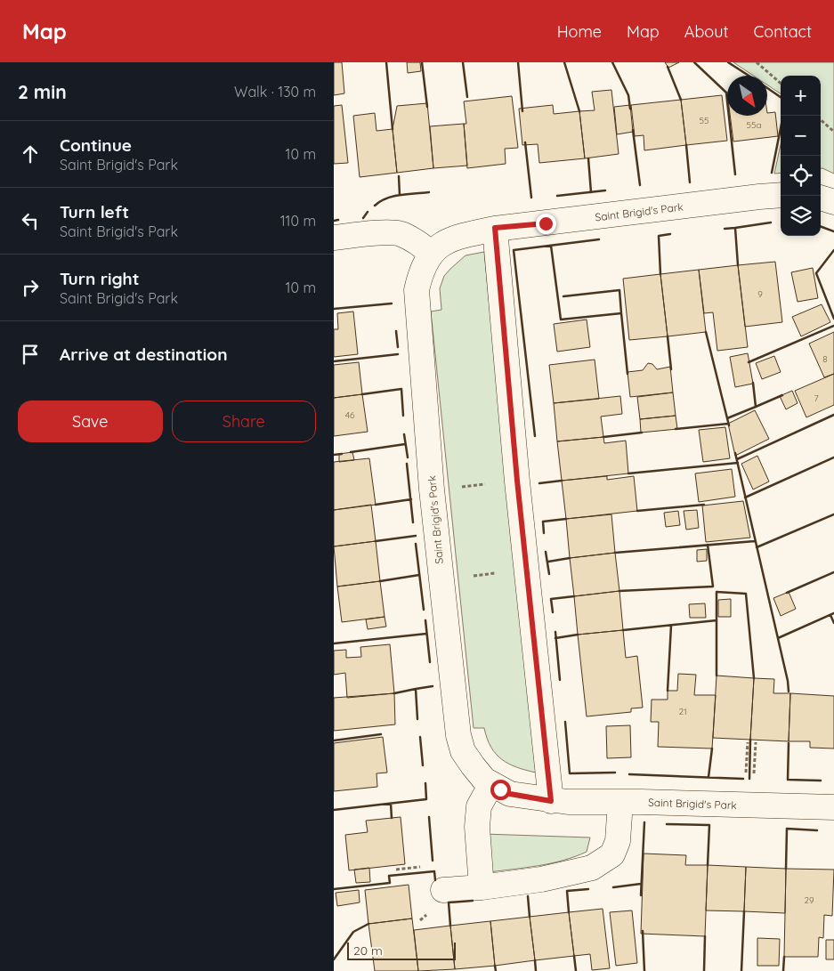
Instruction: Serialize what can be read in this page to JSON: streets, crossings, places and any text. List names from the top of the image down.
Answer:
{
  "streets": {
    "street": ["Saint Brigid's Park"]
  },
  "house_numbers": [
    "55",
    "55a",
    "9",
    "8",
    "7",
    "46",
    "21",
    "29"
  ],
  "scale_bar": "20 m",
  "north": "bottom right",
  "page": {
    "header": "Map",
    "nav": [
      "Home",
      "Map",
      "About",
      "Contact"
    ],
    "heading": ["2 min", "Walk · 130 m"],
    "map_buttons": ["+", "−"],
    "list": [
      ["Continue", "Saint Brigid's Park", "10 m"],
      ["Turn left", "Saint Brigid's Park", "110 m"],
      ["Turn right", "Saint Brigid's Park", "10 m"],
      "Arrive at destination"
    ],
    "buttons": ["Save", "Share"],
    "scale": "20 m"
  }
}
